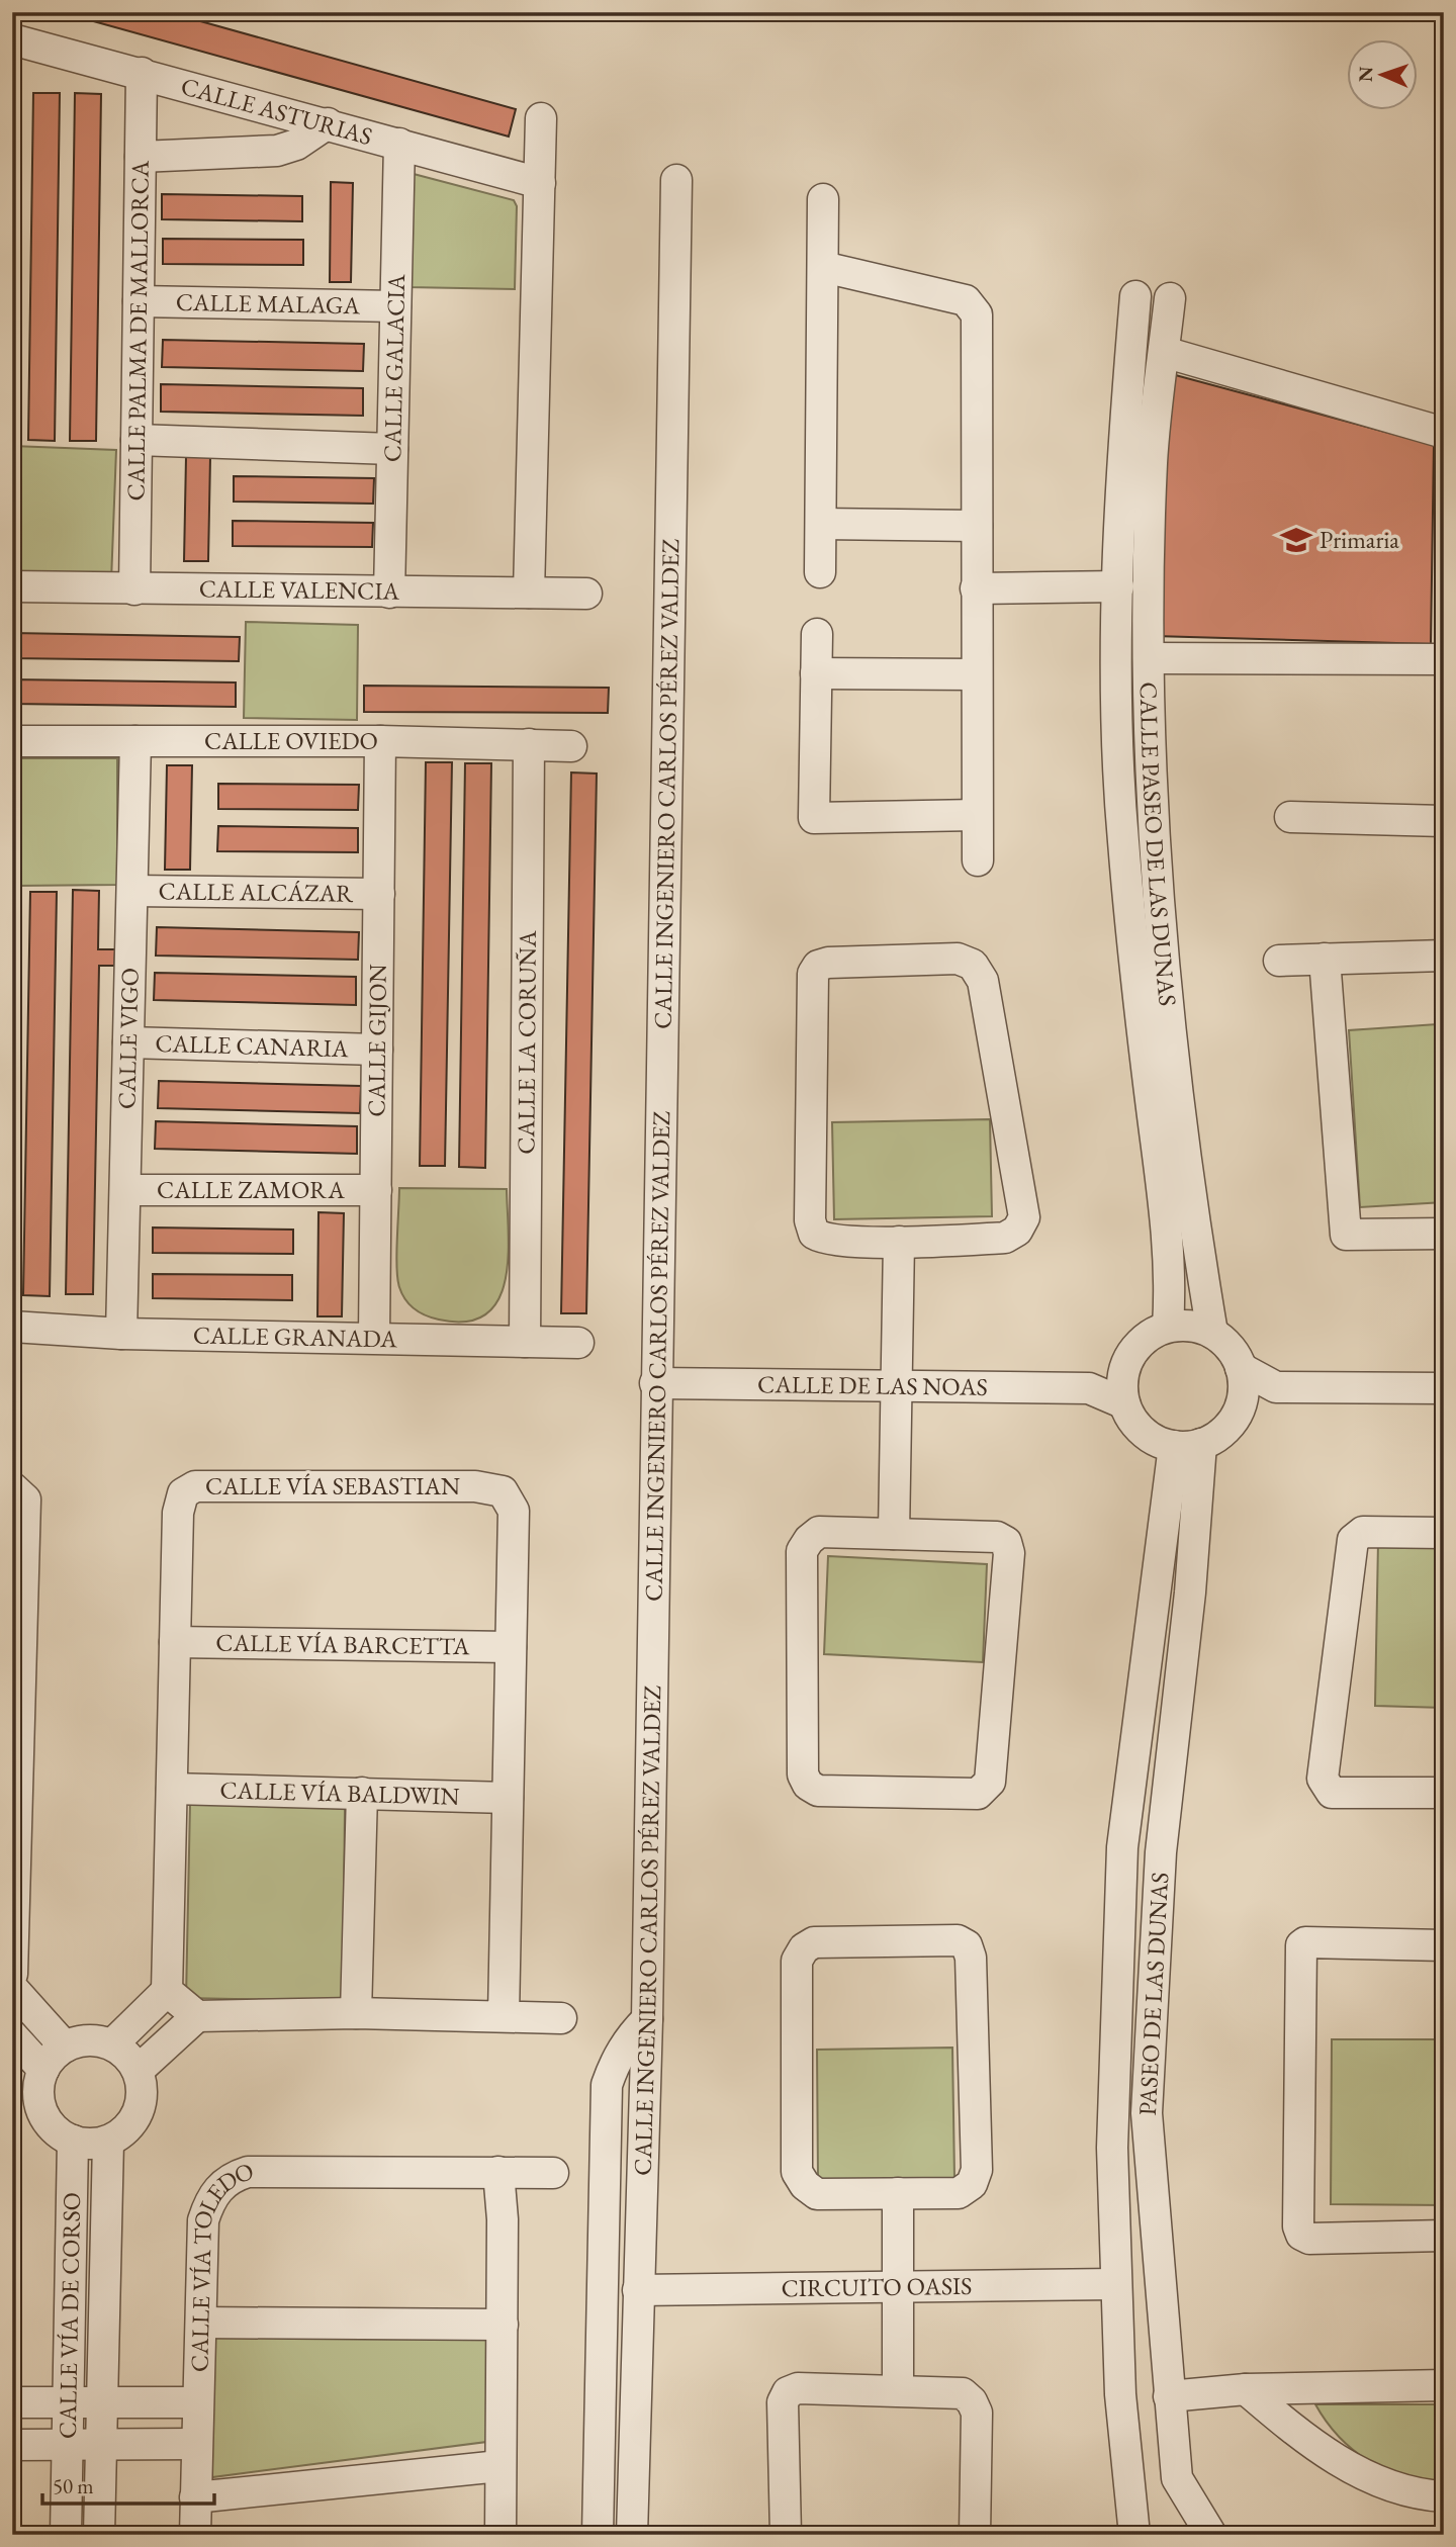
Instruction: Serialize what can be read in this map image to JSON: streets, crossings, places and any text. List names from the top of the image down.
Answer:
{
  "streets": {
    "street": [
      "CALLE ASTURIAS",
      "CALLE MALAGA",
      "CALLE PALMA DE MALLORCA",
      "CALLE GALACIA",
      "CALLE VALENCIA",
      "CALLE OVIEDO",
      "CALLE INGENIERO CARLOS PÉREZ VALDEZ",
      "CALLE PASEO DE LAS DUNAS",
      "CALLE ALCÁZAR",
      "CALLE VIGO",
      "CALLE GIJON",
      "CALLE LA CORUÑA",
      "CALLE CANARIA",
      "CALLE ZAMORA",
      "CALLE GRANADA",
      "CALLE DE LAS NOAS",
      "CALLE VÍA SEBASTIAN",
      "CALLE VÍA BARCETTA",
      "CALLE VÍA BALDWIN",
      "PASEO DE LAS DUNAS",
      "CALLE VÍA TOLEDO",
      "CIRCUITO OASIS",
      "CALLE VÍA DE CORSO"
    ]
  },
  "crossings": [
    ["CALLE ASTURIAS", "CALLE PALMA DE MALLORCA"],
    ["CALLE ASTURIAS", "CALLE GALACIA"],
    ["CALLE MALAGA", "CALLE PALMA DE MALLORCA"],
    ["CALLE MALAGA", "CALLE GALACIA"],
    ["CALLE PALMA DE MALLORCA", "CALLE VALENCIA"],
    ["CALLE GALACIA", "CALLE VALENCIA"],
    ["CALLE OVIEDO", "CALLE VIGO"],
    ["CALLE OVIEDO", "CALLE GIJON"],
    ["CALLE OVIEDO", "CALLE LA CORUÑA"],
    ["CALLE INGENIERO CARLOS PÉREZ VALDEZ", "CALLE DE LAS NOAS"],
    ["CALLE INGENIERO CARLOS PÉREZ VALDEZ", "CIRCUITO OASIS"],
    ["CALLE PASEO DE LAS DUNAS", "CALLE DE LAS NOAS"],
    ["CALLE PASEO DE LAS DUNAS", "PASEO DE LAS DUNAS"],
    ["CALLE ALCÁZAR", "CALLE VIGO"],
    ["CALLE ALCÁZAR", "CALLE GIJON"],
    ["CALLE VIGO", "CALLE CANARIA"],
    ["CALLE VIGO", "CALLE ZAMORA"],
    ["CALLE VIGO", "CALLE GRANADA"],
    ["CALLE GIJON", "CALLE CANARIA"],
    ["CALLE GIJON", "CALLE ZAMORA"],
    ["CALLE GIJON", "CALLE GRANADA"],
    ["CALLE LA CORUÑA", "CALLE GRANADA"],
    ["CALLE DE LAS NOAS", "PASEO DE LAS DUNAS"],
    ["CALLE VÍA SEBASTIAN", "CALLE VÍA BARCETTA"],
    ["CALLE VÍA SEBASTIAN", "CALLE VÍA BALDWIN"],
    ["PASEO DE LAS DUNAS", "CIRCUITO OASIS"]
  ],
  "places": {
    "school or university": ["Primaria"]
  },
  "scale_bar": "50 m",
  "north": "left"
}
